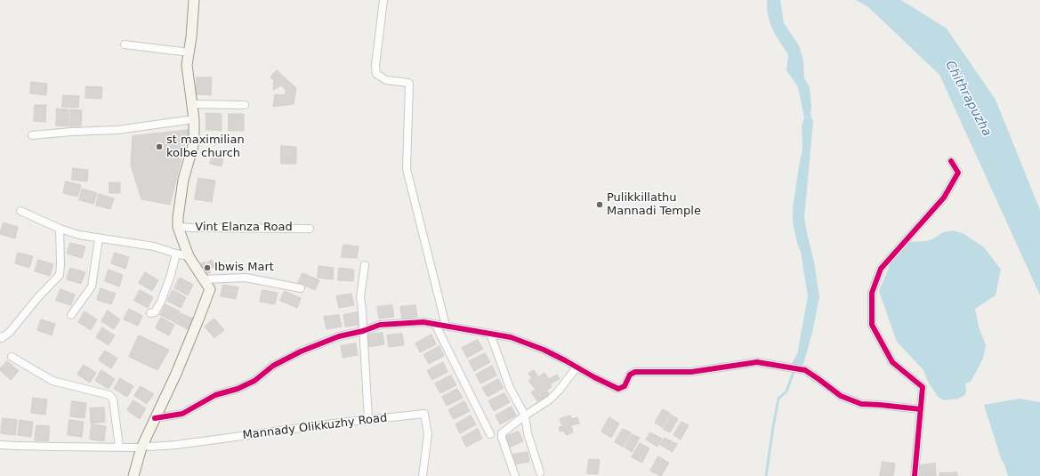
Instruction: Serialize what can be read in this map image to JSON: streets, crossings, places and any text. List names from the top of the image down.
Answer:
{
  "streets": {
    "street": ["Vint Elanza Road", "Mannady Olikkuzhy Road"]
  },
  "water": ["Chithrapuzha"],
  "places": ["st maximilian kolbe church", "Pulikkillathu Mannadi Temple", "Ibwis Mart"]
}
